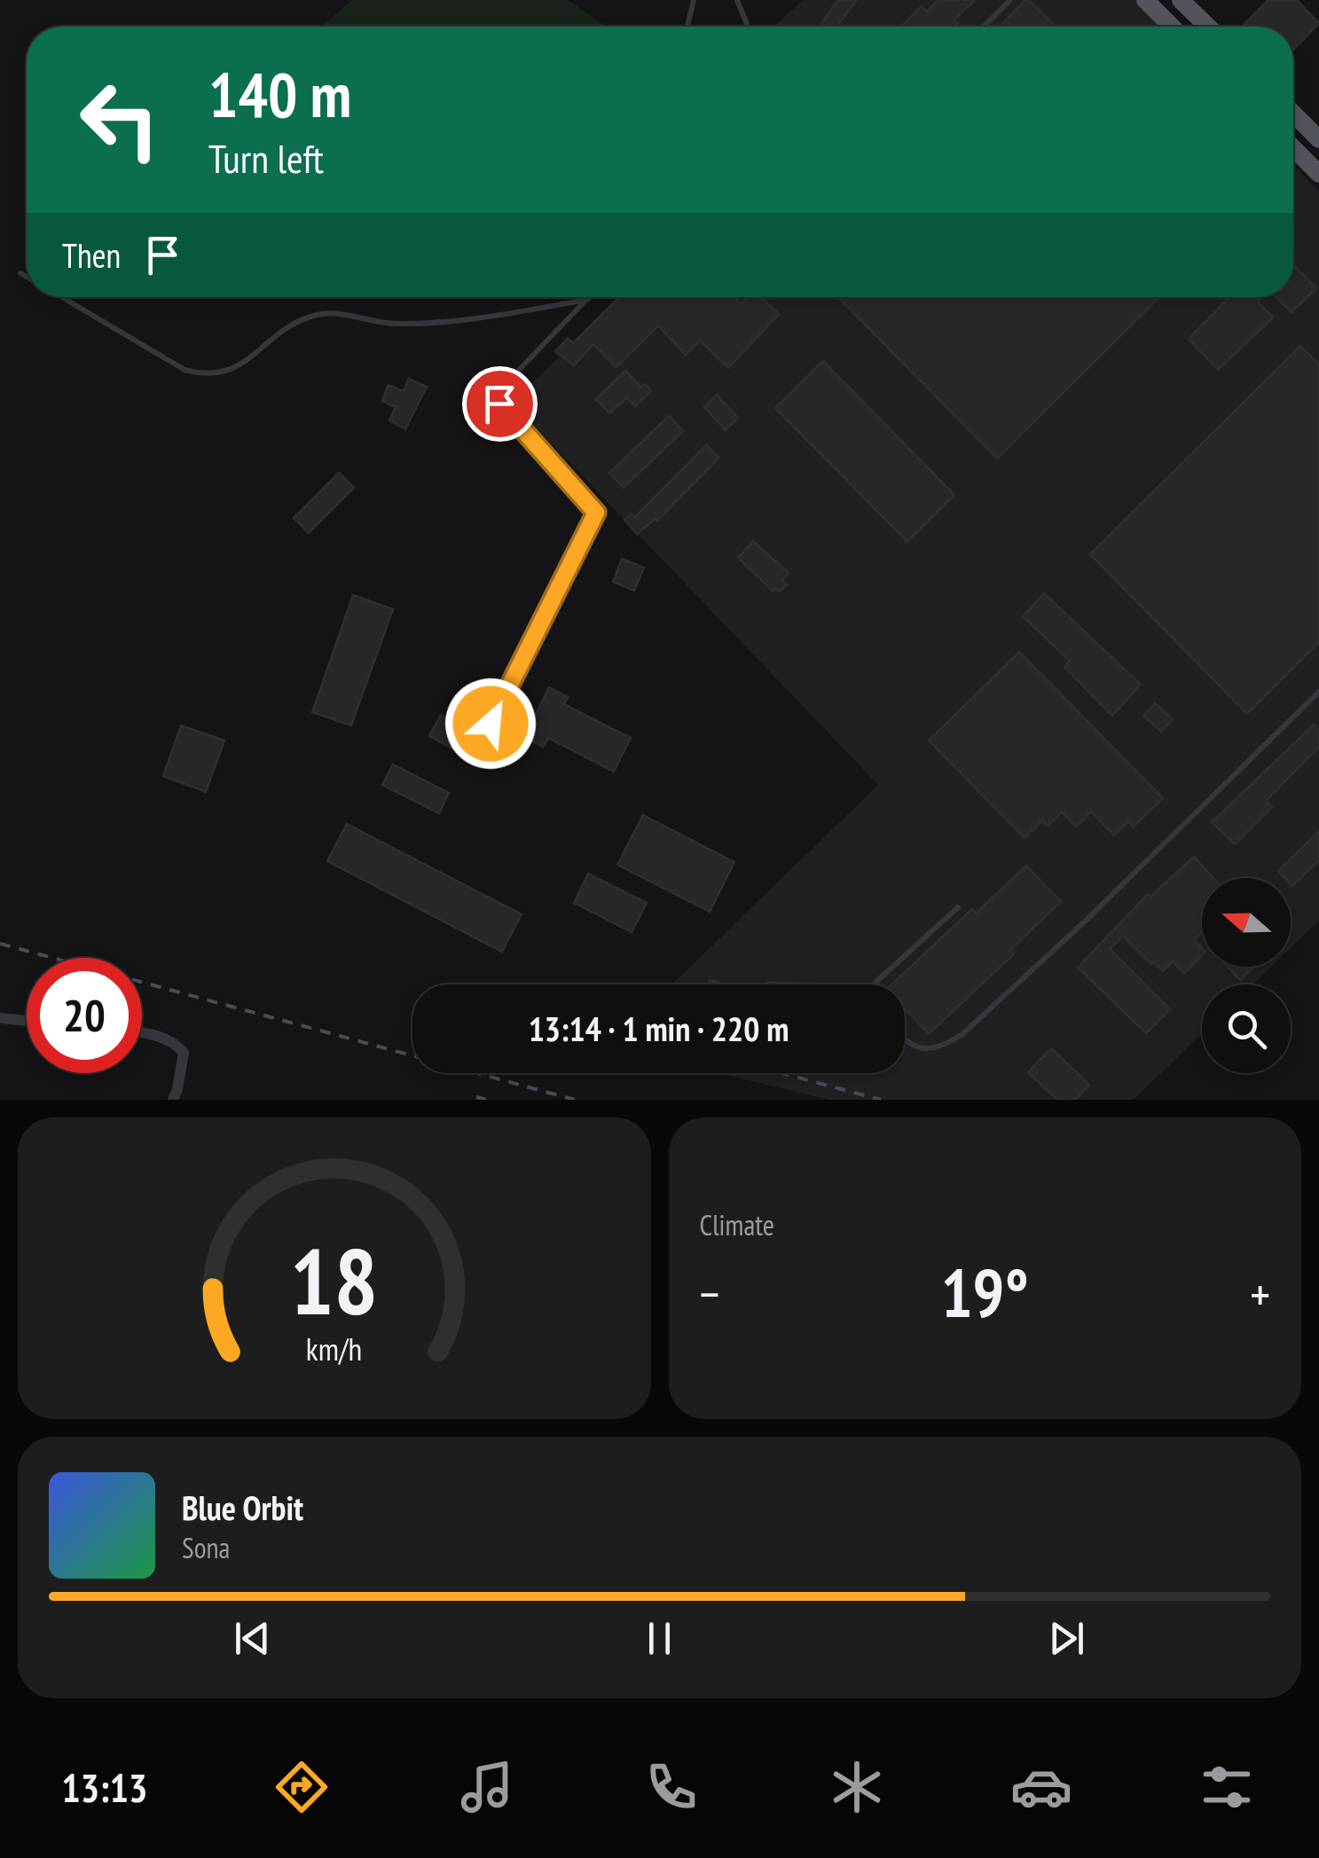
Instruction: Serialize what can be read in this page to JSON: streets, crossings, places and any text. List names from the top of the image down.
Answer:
{
  "north": "left",
  "page": {
    "turn": ["140 m", "Turn left"],
    "then": "Then",
    "limit": "20",
    "trip": "13:14 · 1 min · 220 m",
    "tile": "Climate",
    "heat": ["−", "19°", "+"],
    "song": ["Blue Orbit", "Sona"],
    "tabs": "13:13",
    "gauge": ["18", "km/h"]
  }
}
